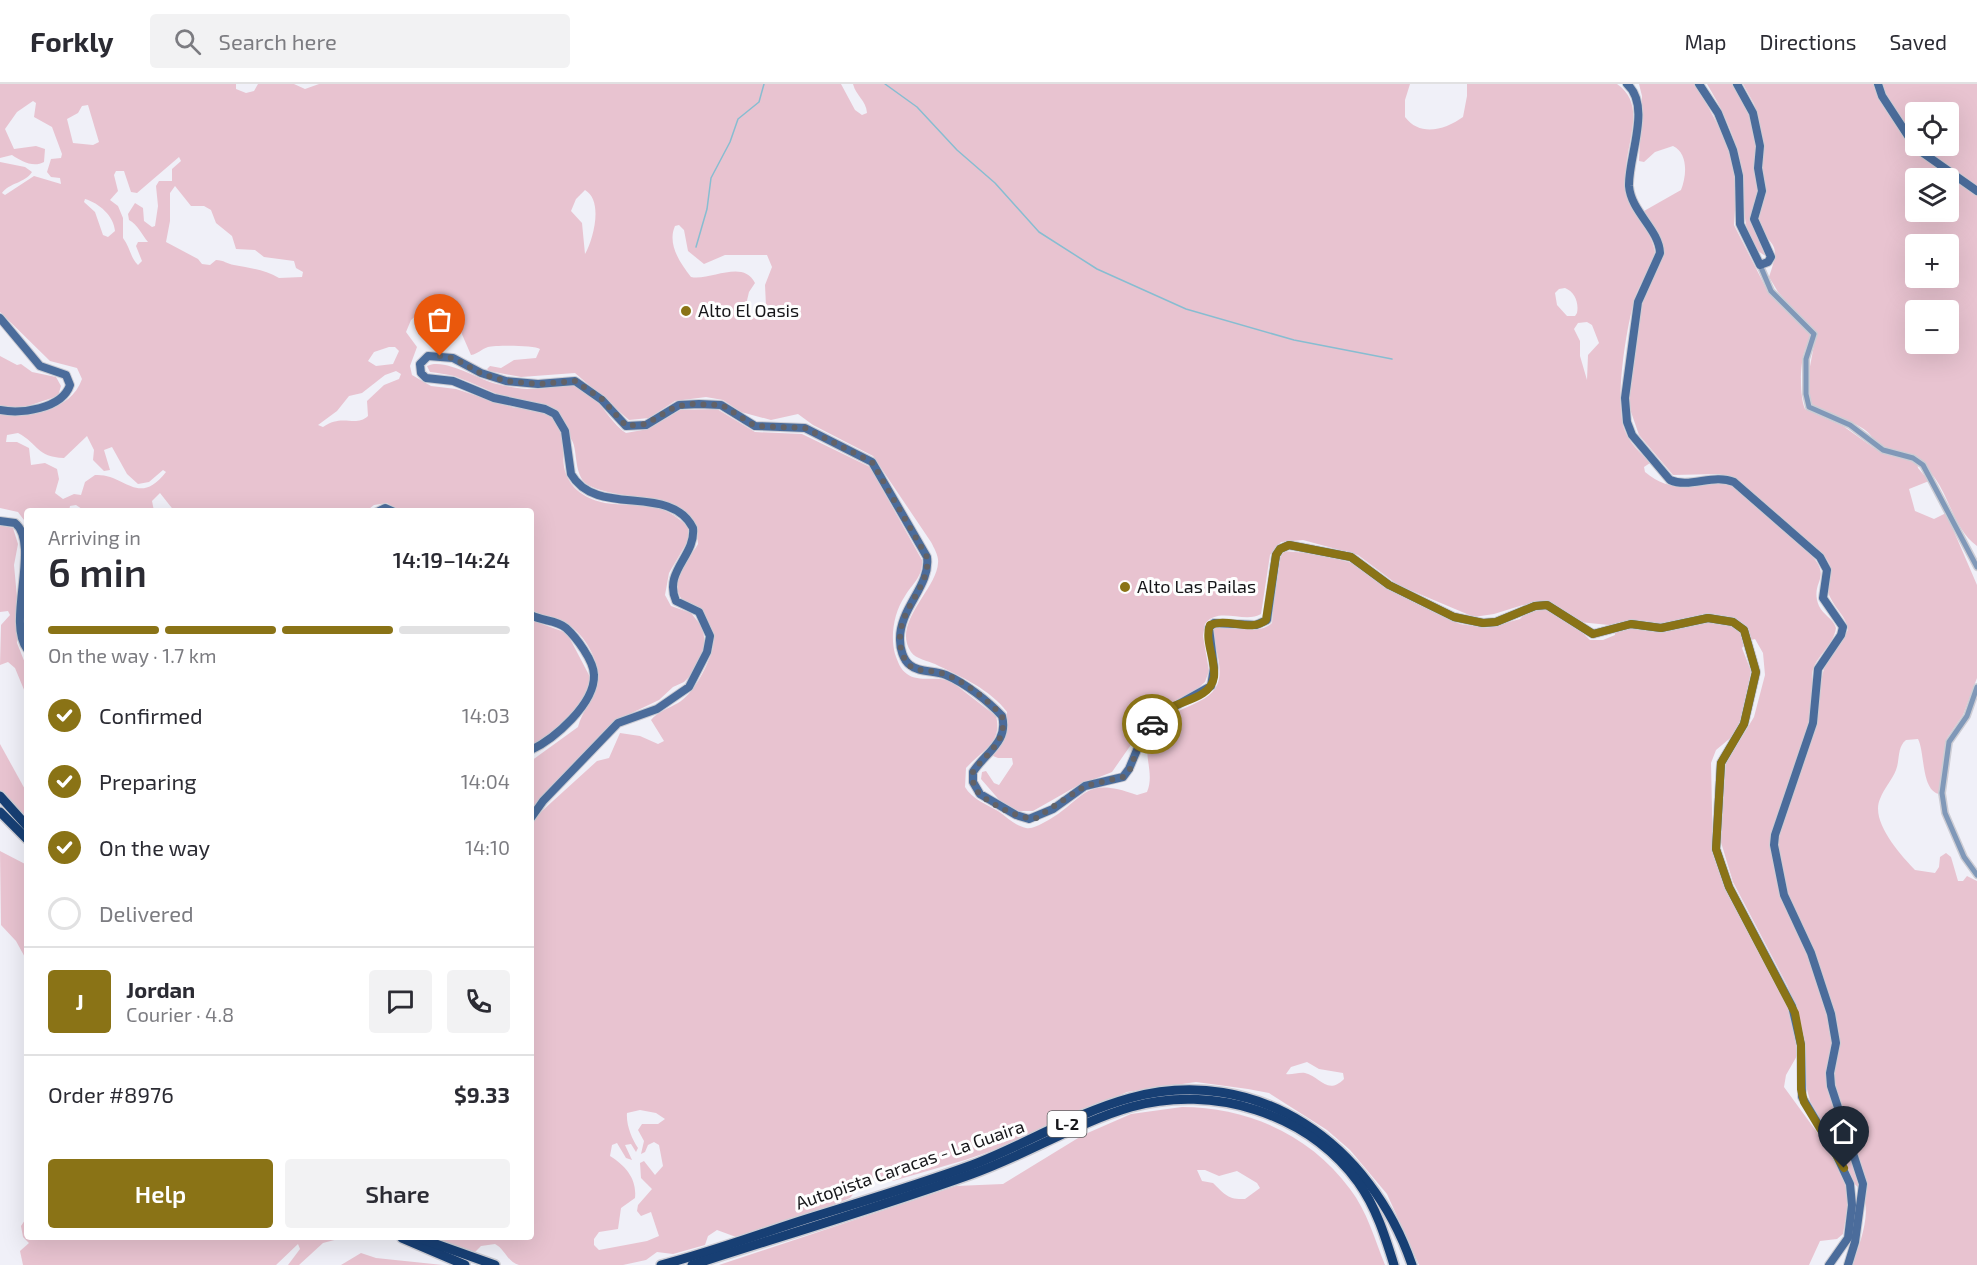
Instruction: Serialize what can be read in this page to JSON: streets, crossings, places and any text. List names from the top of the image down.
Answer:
{
  "streets": {
    "highway": ["L-2", "Autopista Caracas - La Guaira"]
  },
  "places": ["Alto El Oasis", "Alto Las Pailas"],
  "page": {
    "header": "Forkly",
    "search": "Search here",
    "nav": ["Map", "Directions", "Saved"],
    "map_buttons": ["+", "−"],
    "heading": ["6 min", "Arriving in", "14:19–14:24"],
    "panel": [
      "Jordan",
      "Courier · 4.8",
      "Order #8976",
      "$9.33"
    ],
    "bar": "On the way · 1.7 km",
    "list": [
      ["Confirmed", "14:03"],
      ["Preparing", "14:04"],
      ["On the way", "14:10"],
      "Delivered"
    ],
    "round": "J",
    "buttons": ["Help", "Share"]
  }
}
